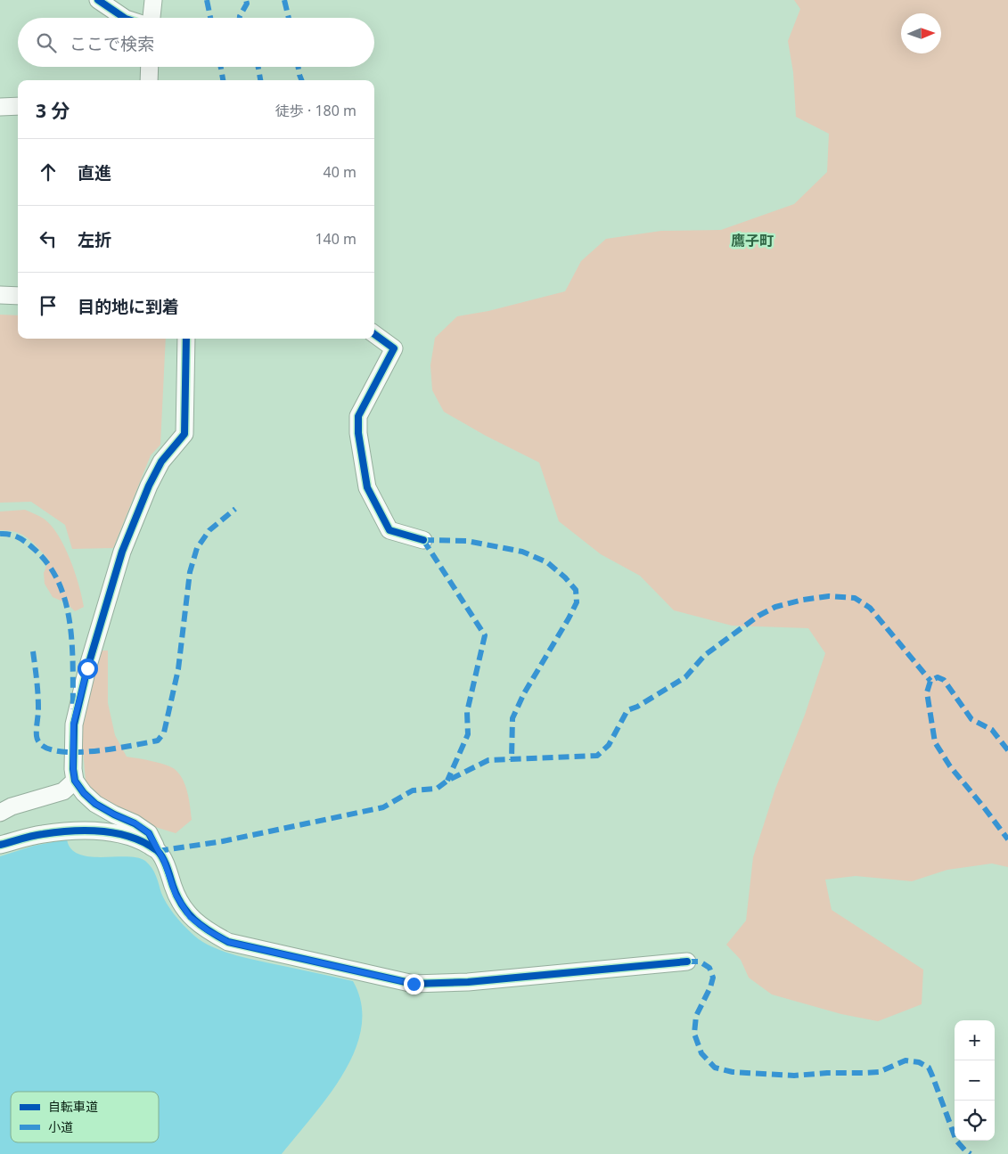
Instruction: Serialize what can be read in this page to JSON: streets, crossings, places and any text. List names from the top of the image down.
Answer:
{
  "districts": ["鷹子町"],
  "legend": ["自転車道", "小道"],
  "north": "right",
  "page": {
    "search": "ここで検索",
    "heading": ["3 分", "徒歩 · 180 m"],
    "list": [
      ["直進", "40 m"],
      ["左折", "140 m"],
      "目的地に到着"
    ],
    "map_buttons": ["+", "−"]
  }
}
